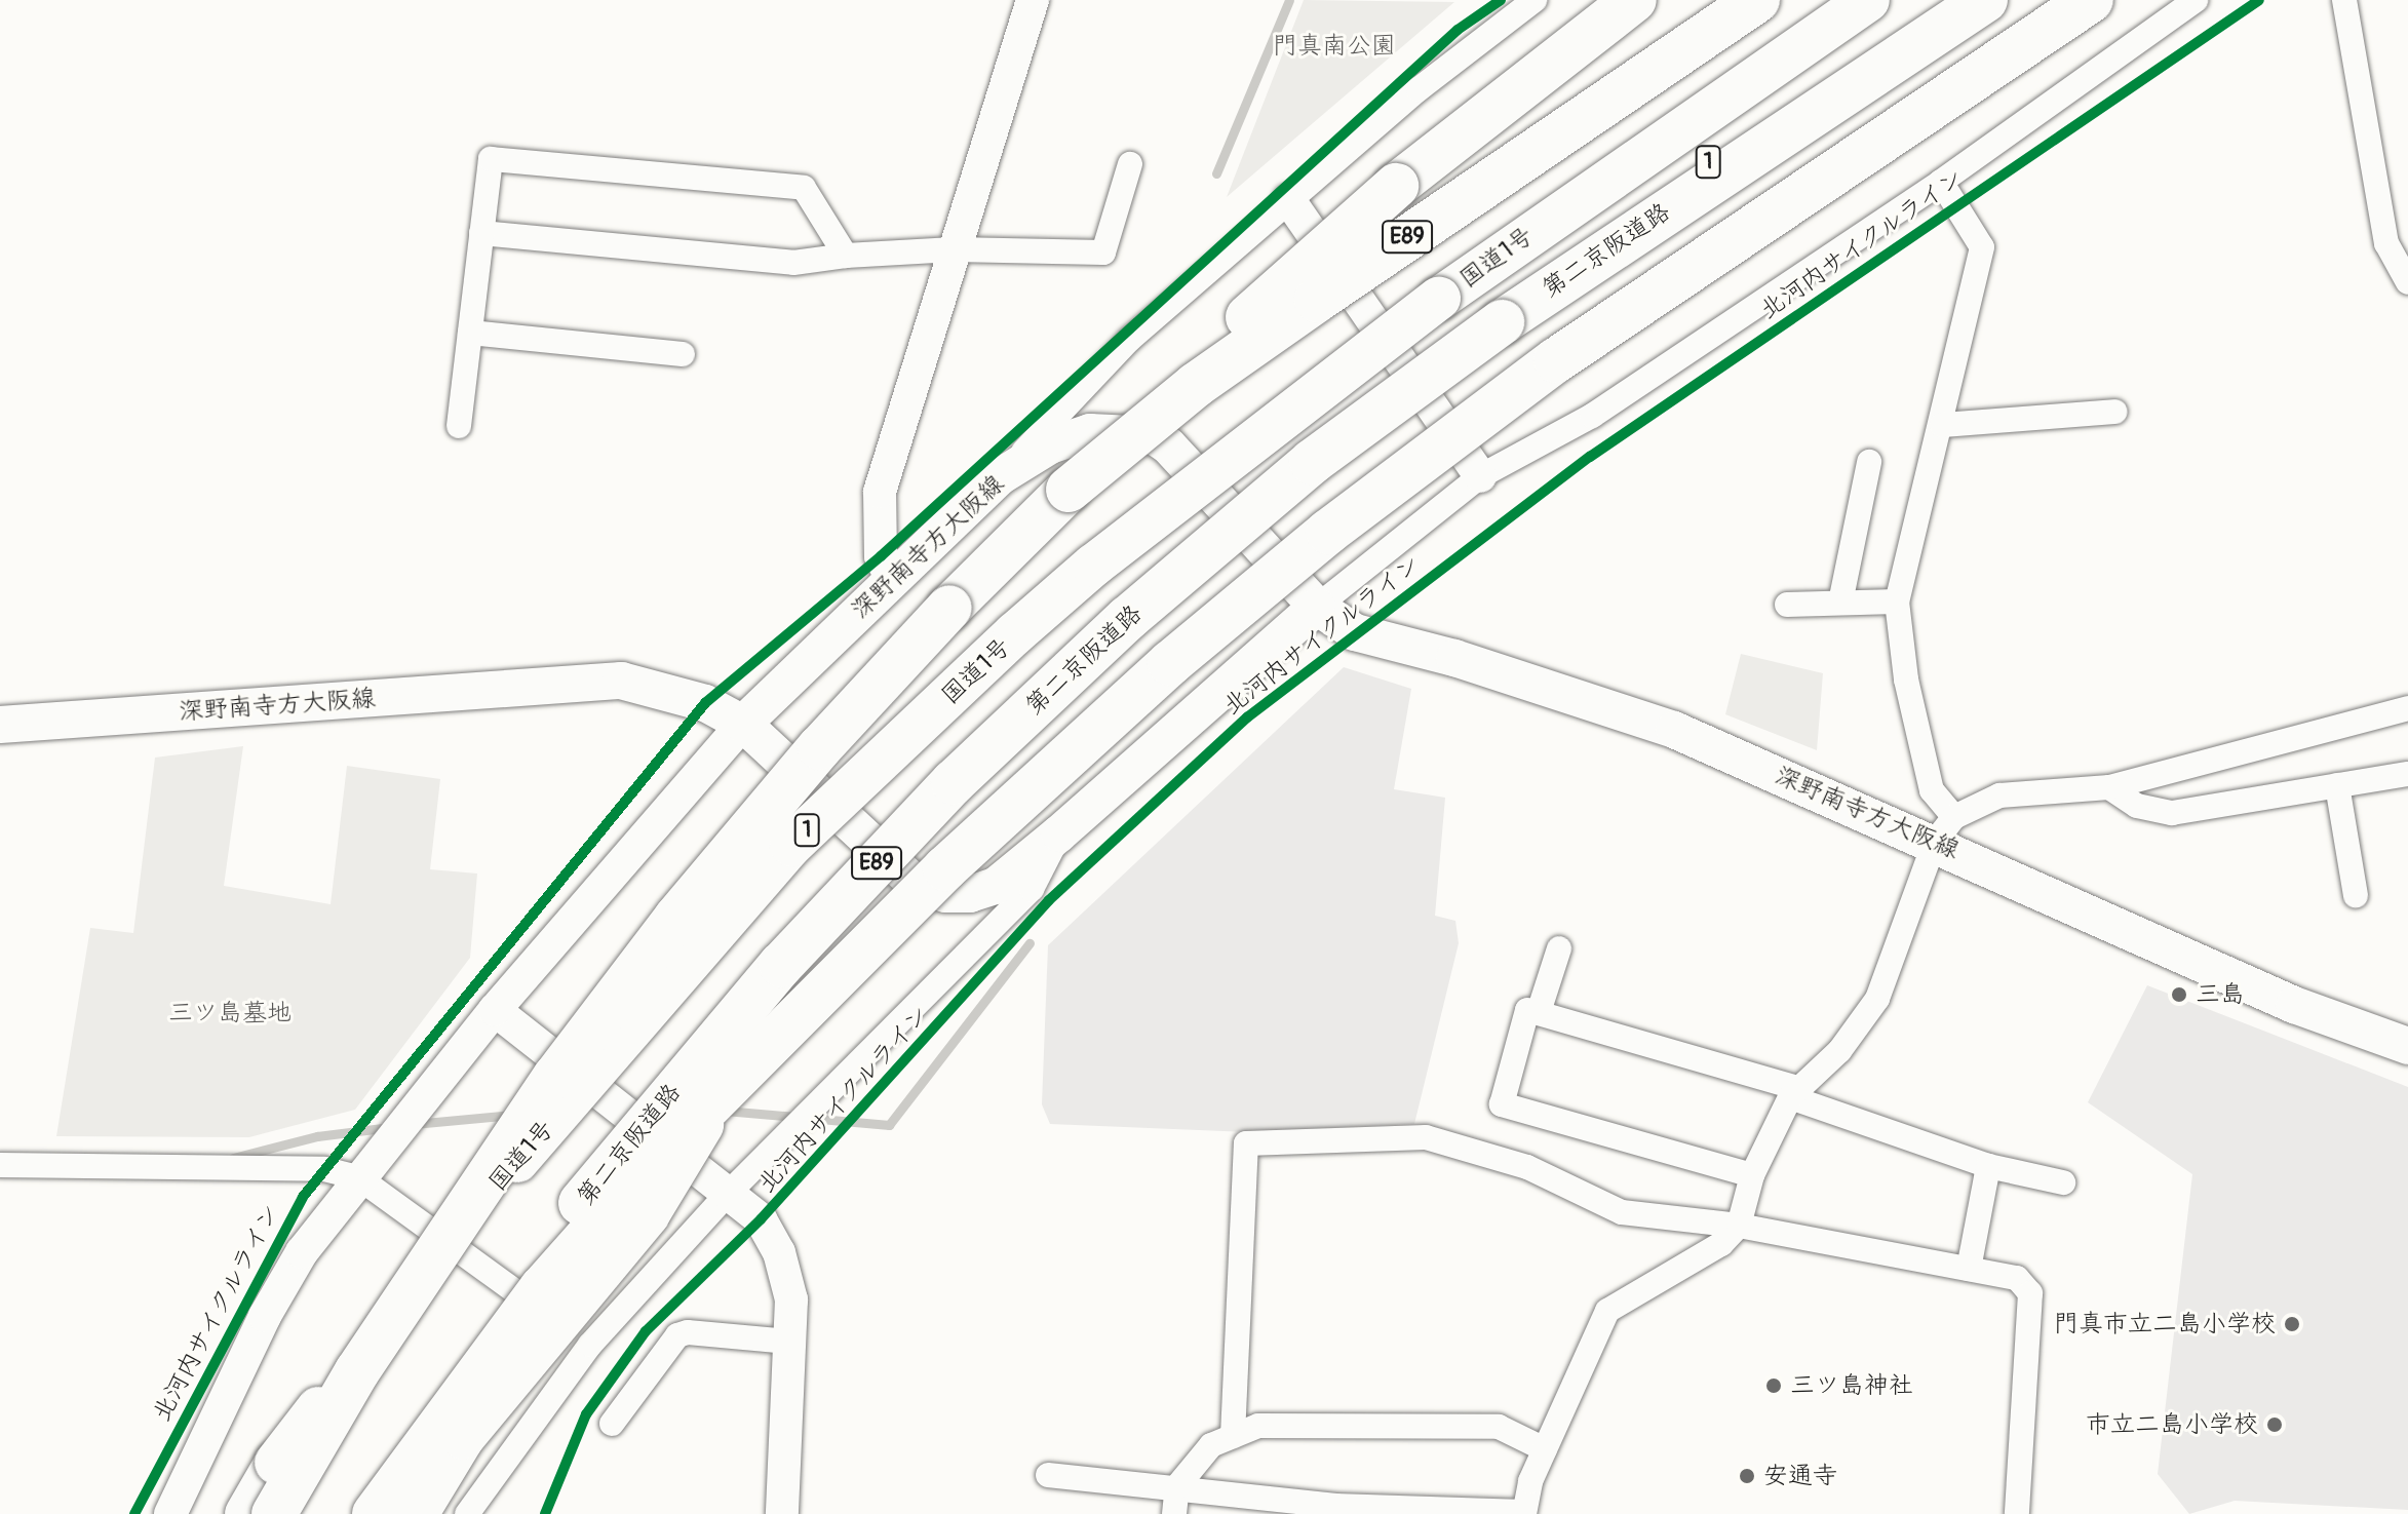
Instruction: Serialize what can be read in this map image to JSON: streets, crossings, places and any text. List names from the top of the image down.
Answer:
{
  "streets": {
    "highway": [
      "1",
      "E89",
      "第二京阪道路",
      "国道1号"
    ],
    "main road": ["深野南寺方大阪線"],
    "cycle path": ["北河内サイクルライン"]
  },
  "parks": ["門真南公園", "三ツ島墓地"],
  "places": [
    "三島",
    "門真市立二島小学校",
    "三ツ島神社",
    "市立二島小学校",
    "安通寺"
  ]
}
